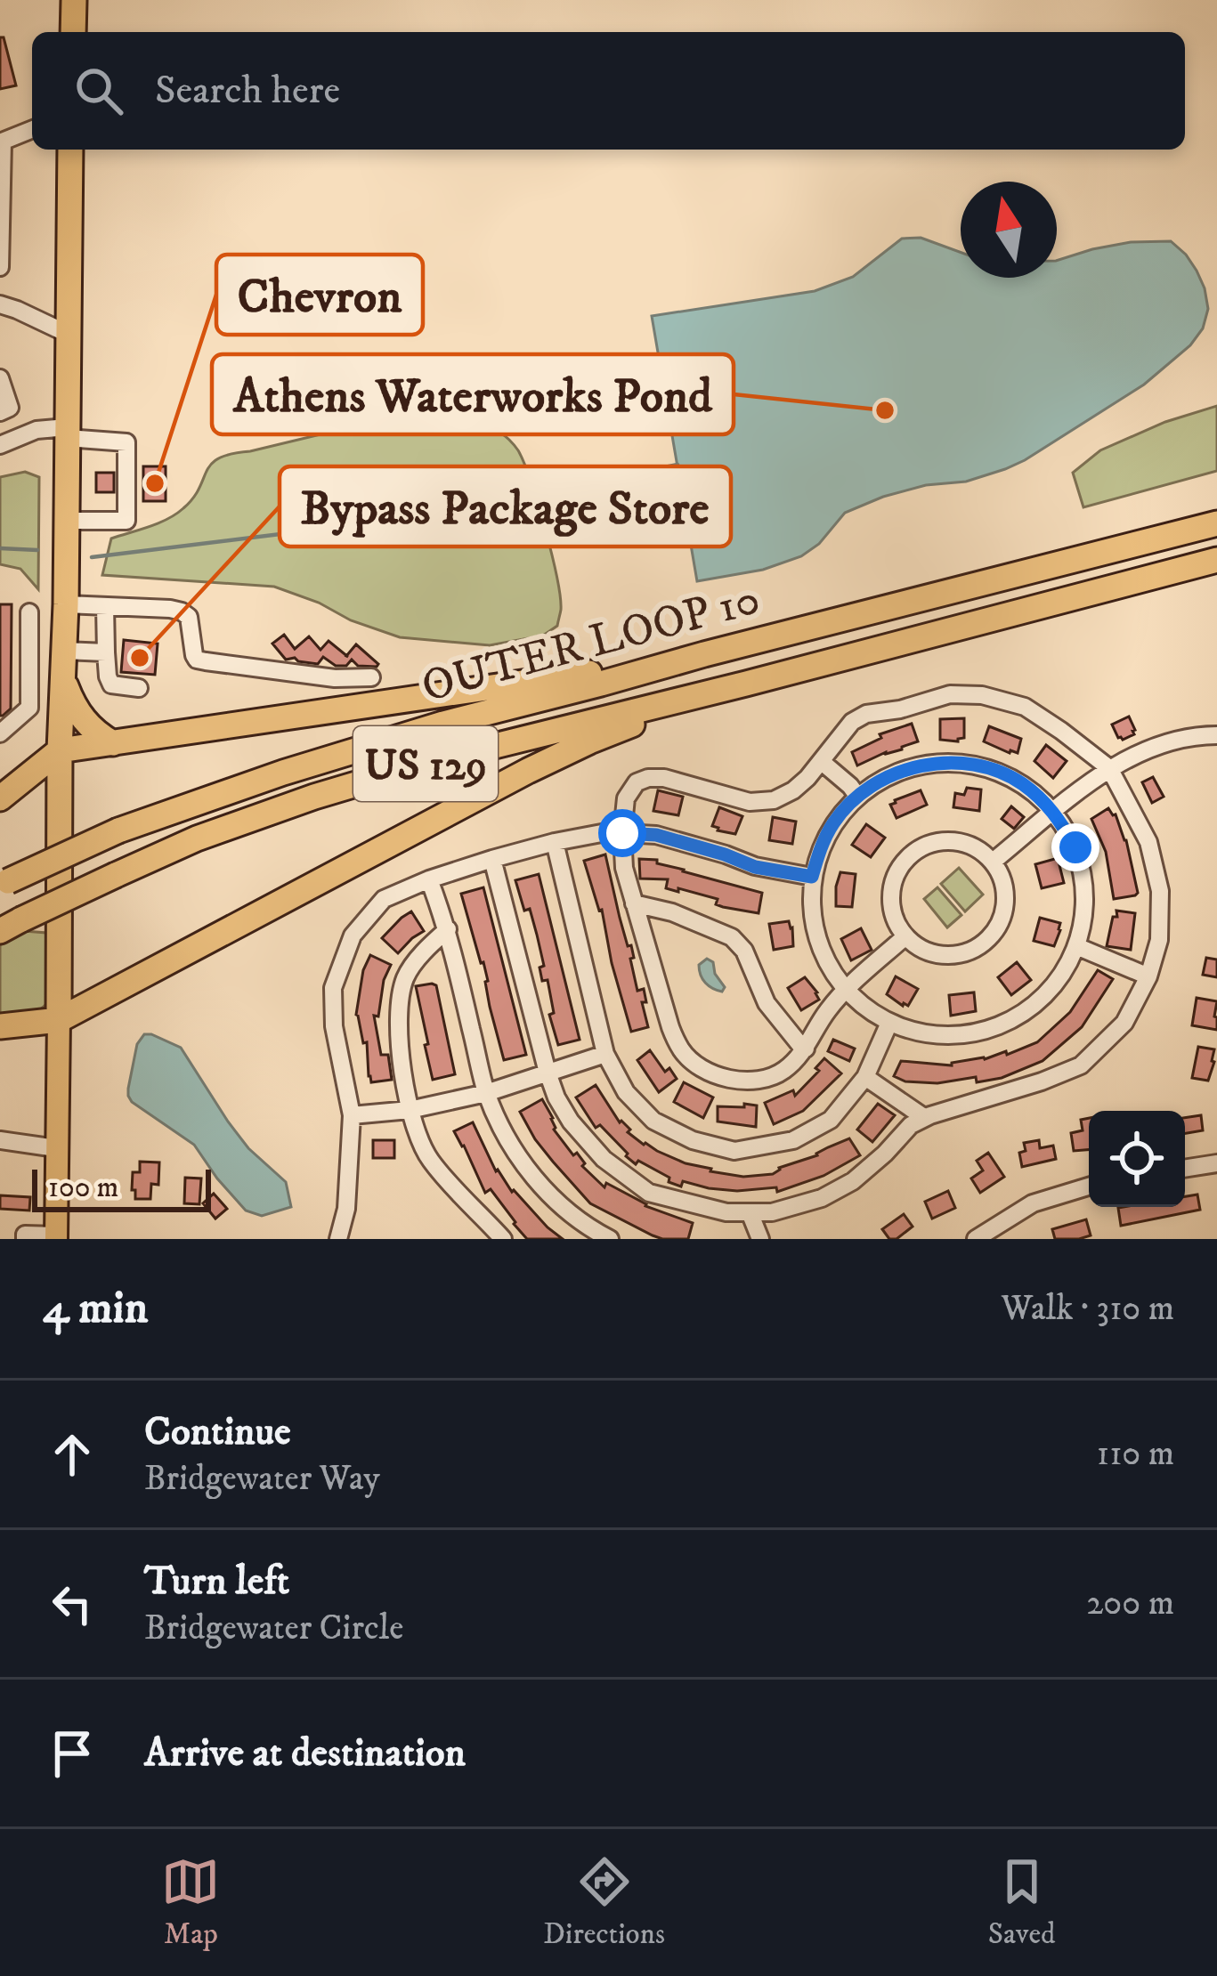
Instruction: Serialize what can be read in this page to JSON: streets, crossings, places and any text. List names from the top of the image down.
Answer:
{
  "streets": {
    "highway": ["OUTER LOOP 10", "US 129"]
  },
  "places": ["Athens Waterworks Pond", "Chevron", "Bypass Package Store"],
  "scale_bar": "100 m",
  "north": "top",
  "page": {
    "search": "Search here",
    "scale": "100 m",
    "heading": ["4 min", "Walk · 310 m"],
    "list": [
      ["Continue", "Bridgewater Way", "110 m"],
      ["Turn left", "Bridgewater Circle", "200 m"],
      "Arrive at destination"
    ],
    "nav": ["Map", "Directions", "Saved"]
  }
}
